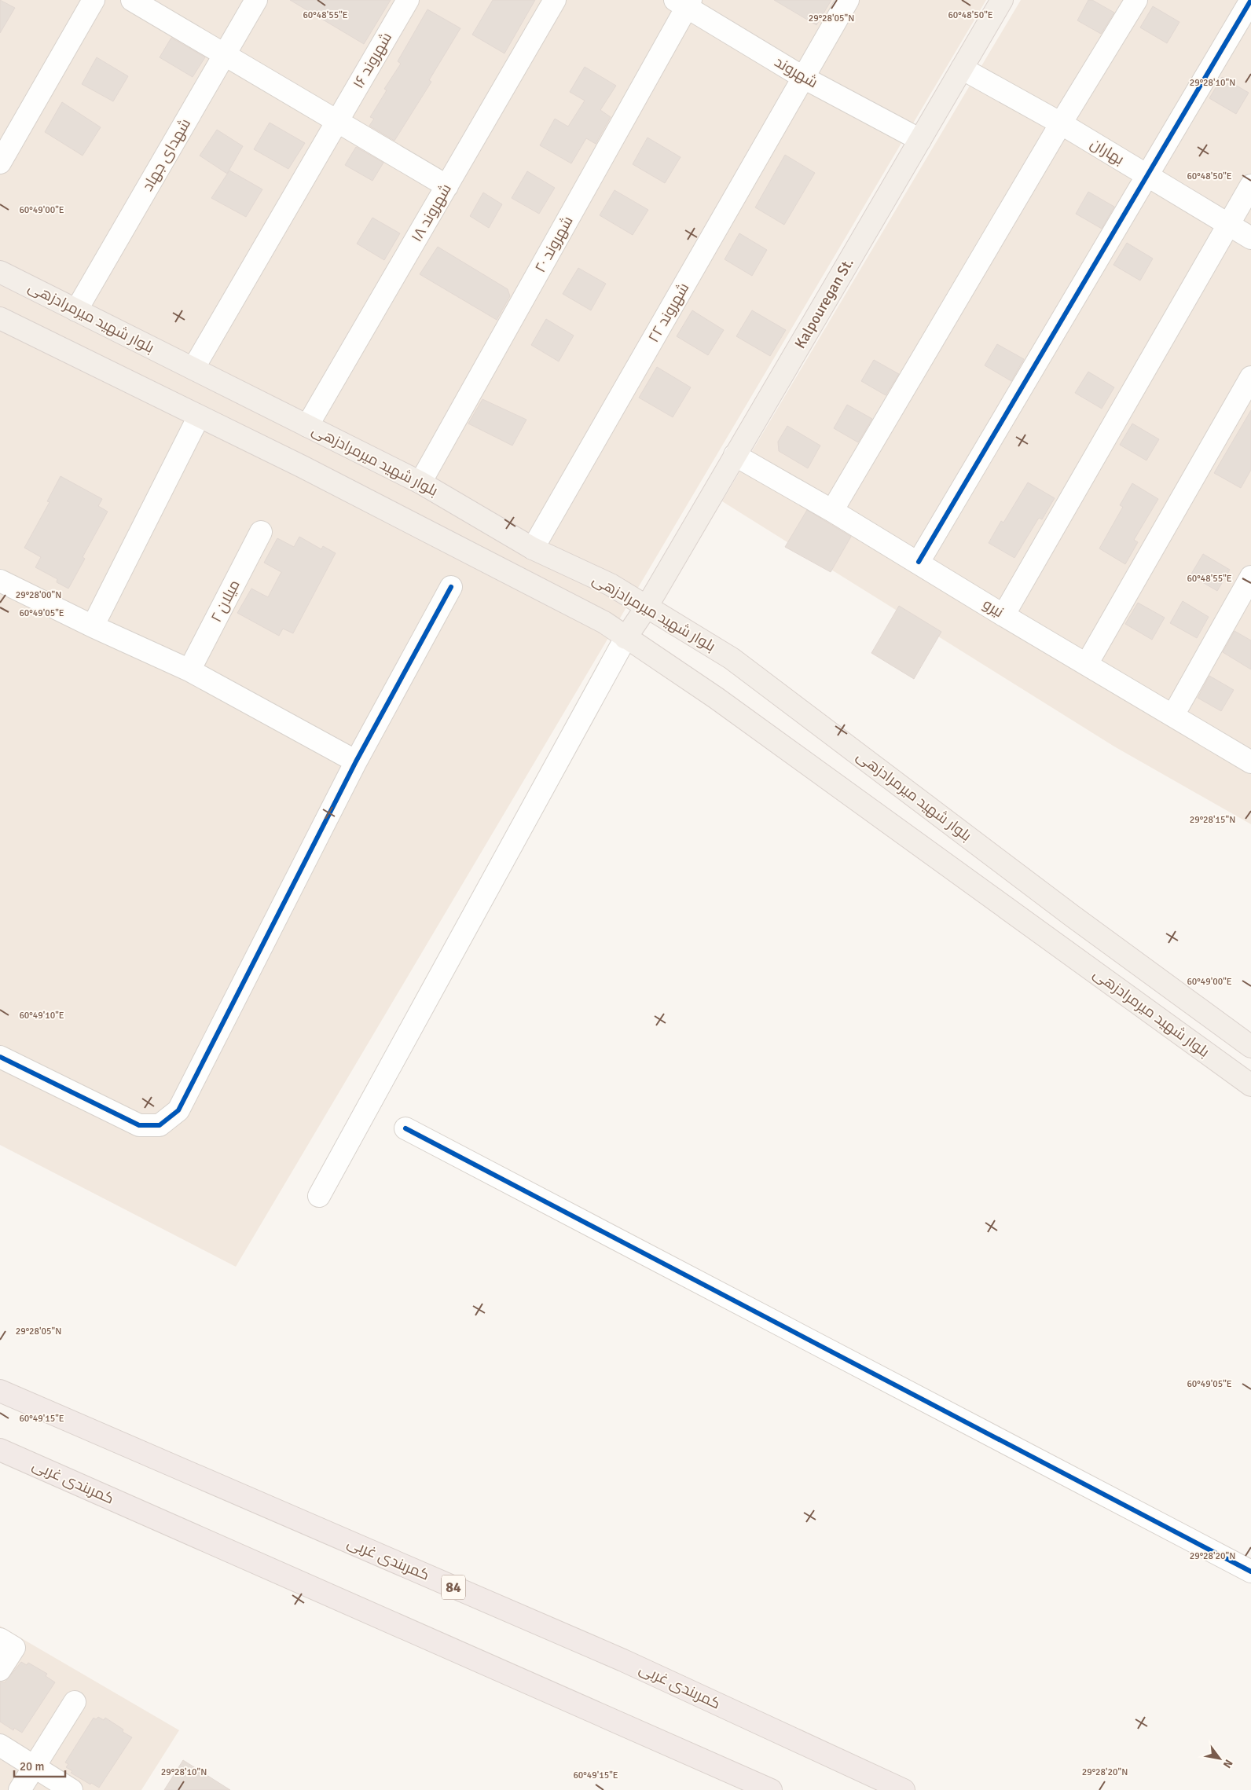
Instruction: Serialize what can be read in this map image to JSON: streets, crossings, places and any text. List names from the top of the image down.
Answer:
{
  "streets": {
    "highway": ["کمربندی غربی", "84"],
    "main road": ["Kalpouregan St.", "بلوار شهید میرمرادزهی"],
    "street": [
      "شهروند ۱۶",
      "شهروند",
      "بهاران",
      "شهدای جهاد",
      "شهروند ۱۸",
      "شهروند ۲۰",
      "شهروند ۲۲",
      "میلان ۲",
      "نیرو"
    ]
  },
  "crossings": [
    ["شهروند ۱۶", "بلوار شهید میرمرادزهی"],
    ["شهروند", "شهروند ۲۰"],
    ["شهروند", "Kalpouregan St."],
    ["شهروند", "شهروند ۲۲"],
    ["بهاران", "Kalpouregan St."],
    ["شهدای جهاد", "بلوار شهید میرمرادزهی"],
    ["شهروند ۱۸", "بلوار شهید میرمرادزهی"],
    ["شهروند ۲۰", "بلوار شهید میرمرادزهی"],
    ["Kalpouregan St.", "بلوار شهید میرمرادزهی"],
    ["Kalpouregan St.", "نیرو"],
    ["شهروند ۲۲", "بلوار شهید میرمرادزهی"]
  ],
  "scale_bar": "20 m",
  "north": "bottom right",
  "coordinates": [
    "60°48'55\"E",
    "60°48'50\"E",
    "29°28'05\"N",
    "29°28'10\"N",
    "60°49'00\"E",
    "29°28'00\"N",
    "60°49'05\"E",
    "29°28'15\"N",
    "60°49'10\"E",
    "60°49'15\"E",
    "29°28'20\"N"
  ]
}
